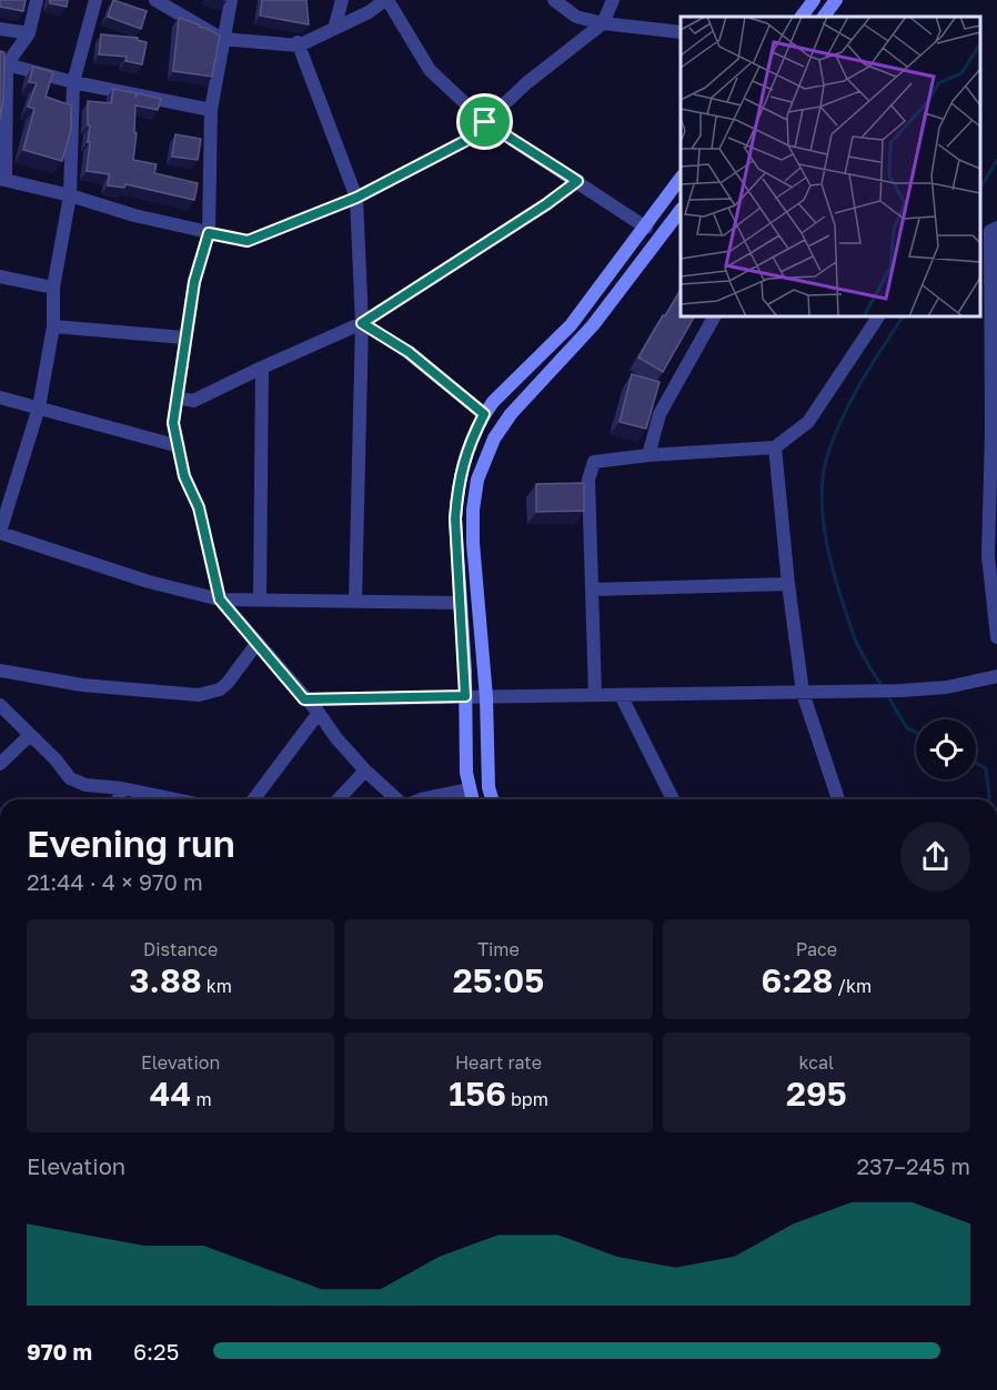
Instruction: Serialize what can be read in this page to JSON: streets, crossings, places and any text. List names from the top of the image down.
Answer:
{
  "page": {
    "heading": ["Evening run", "21:44 · 4 × 970 m"],
    "stats": [
      ["Distance", "3.88 km"],
      ["Time", "25:05"],
      ["Pace", "6:28 /km"],
      ["Elevation", "44 m"],
      ["Heart rate", "156 bpm"],
      ["kcal", "295"]
    ],
    "chart": ["Elevation", "237–245 m"],
    "list": [
      {
        "name": "970 m",
        "note": "6:25"
      }
    ]
  }
}
